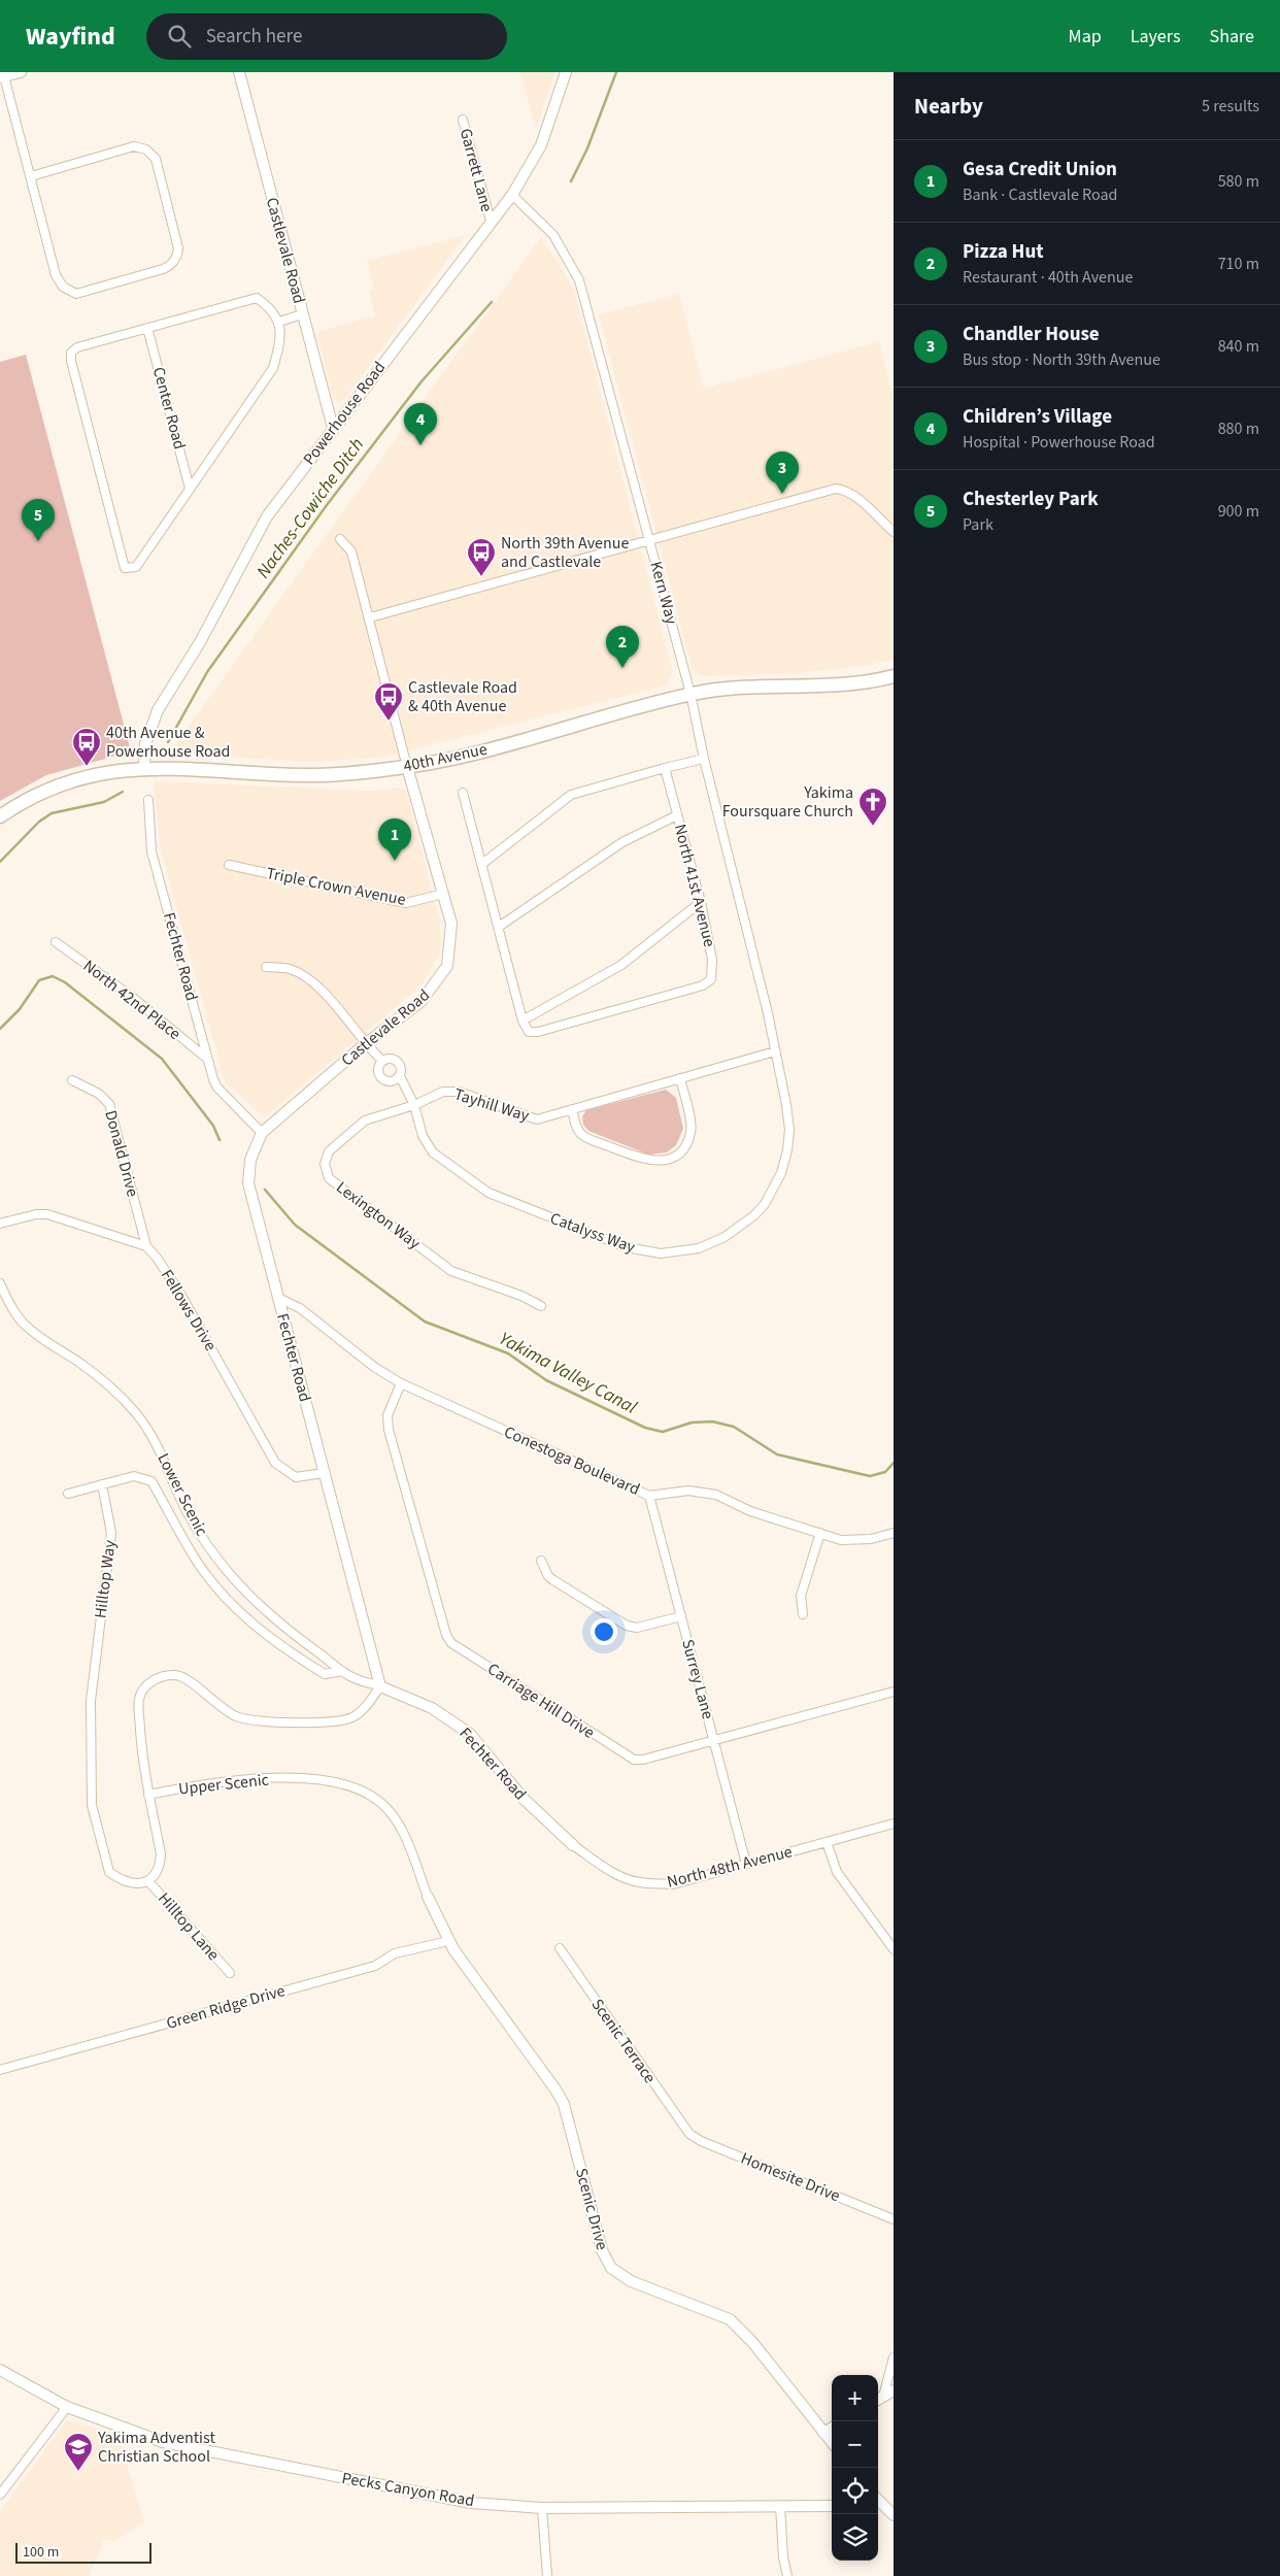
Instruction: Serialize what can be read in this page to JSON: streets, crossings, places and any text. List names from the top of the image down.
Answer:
{
  "streets": {
    "main road": ["40th Avenue"],
    "street": [
      "Garrett Lane",
      "Castlevale Road",
      "Center Road",
      "Powerhouse Road",
      "Kern Way",
      "North 41st Avenue",
      "Triple Crown Avenue",
      "Fechter Road",
      "North 42nd Place",
      "Tayhill Way",
      "Donald Drive",
      "Lexington Way",
      "Catalyss Way",
      "Fellows Drive",
      "Conestoga Boulevard",
      "Lower Scenic",
      "Hilltop Way",
      "Surrey Lane",
      "Carriage Hill Drive",
      "Upper Scenic",
      "North 48th Avenue",
      "Hilltop Lane",
      "Green Ridge Drive",
      "Scenic Terrace",
      "Homesite Drive",
      "Scenic Drive",
      "Pecks Canyon Road"
    ]
  },
  "crossings": [
    ["Garrett Lane", "Powerhouse Road"],
    ["Castlevale Road", "Powerhouse Road"],
    ["Castlevale Road", "40th Avenue"],
    ["Castlevale Road", "Triple Crown Avenue"],
    ["Castlevale Road", "Fechter Road"],
    ["Castlevale Road", "Catalyss Way"],
    ["Powerhouse Road", "Kern Way"],
    ["Powerhouse Road", "40th Avenue"],
    ["Kern Way", "40th Avenue"],
    ["Kern Way", "Catalyss Way"],
    ["Fechter Road", "North 42nd Place"],
    ["Fechter Road", "Fellows Drive"],
    ["Fechter Road", "Conestoga Boulevard"],
    ["Fechter Road", "Lower Scenic"],
    ["Fechter Road", "North 48th Avenue"],
    ["Tayhill Way", "Lexington Way"],
    ["Tayhill Way", "Catalyss Way"],
    ["Donald Drive", "Fellows Drive"],
    ["Lexington Way", "Catalyss Way"],
    ["Conestoga Boulevard", "Surrey Lane"],
    ["Conestoga Boulevard", "Carriage Hill Drive"],
    ["Hilltop Way", "Hilltop Lane"],
    ["Surrey Lane", "Carriage Hill Drive"],
    ["Surrey Lane", "North 48th Avenue"],
    ["Upper Scenic", "Scenic Drive"],
    ["Green Ridge Drive", "Scenic Drive"],
    ["Scenic Terrace", "Homesite Drive"]
  ],
  "water": ["Naches-Cowiche Ditch", "Yakima Valley Canal"],
  "places": {
    "bus stop": ["North 39th Avenue and Castlevale", "Castlevale Road & 40th Avenue", "40th Avenue & Powerhouse Road"],
    "church": ["Yakima Foursquare Church"],
    "school or university": ["Yakima Adventist Christian School"]
  },
  "scale_bar": "100 m",
  "page": {
    "header": "Wayfind",
    "search": "Search here",
    "nav": ["Map", "Layers", "Share"],
    "heading": ["Nearby", "5 results"],
    "list": [
      {
        "mark": "1",
        "name": "Gesa Credit Union",
        "note": "Bank · Castlevale Road",
        "value": "580 m"
      },
      {
        "mark": "2",
        "name": "Pizza Hut",
        "note": "Restaurant · 40th Avenue",
        "value": "710 m"
      },
      {
        "mark": "3",
        "name": "Chandler House",
        "note": "Bus stop · North 39th Avenue",
        "value": "840 m"
      },
      {
        "mark": "4",
        "name": "Children’s Village",
        "note": "Hospital · Powerhouse Road",
        "value": "880 m"
      },
      {
        "mark": "5",
        "name": "Chesterley Park",
        "note": "Park",
        "value": "900 m"
      }
    ],
    "pins": [
      "4",
      "3",
      "5",
      "2",
      "1"
    ],
    "map_buttons": ["+", "−"],
    "scale": "100 m"
  }
}
